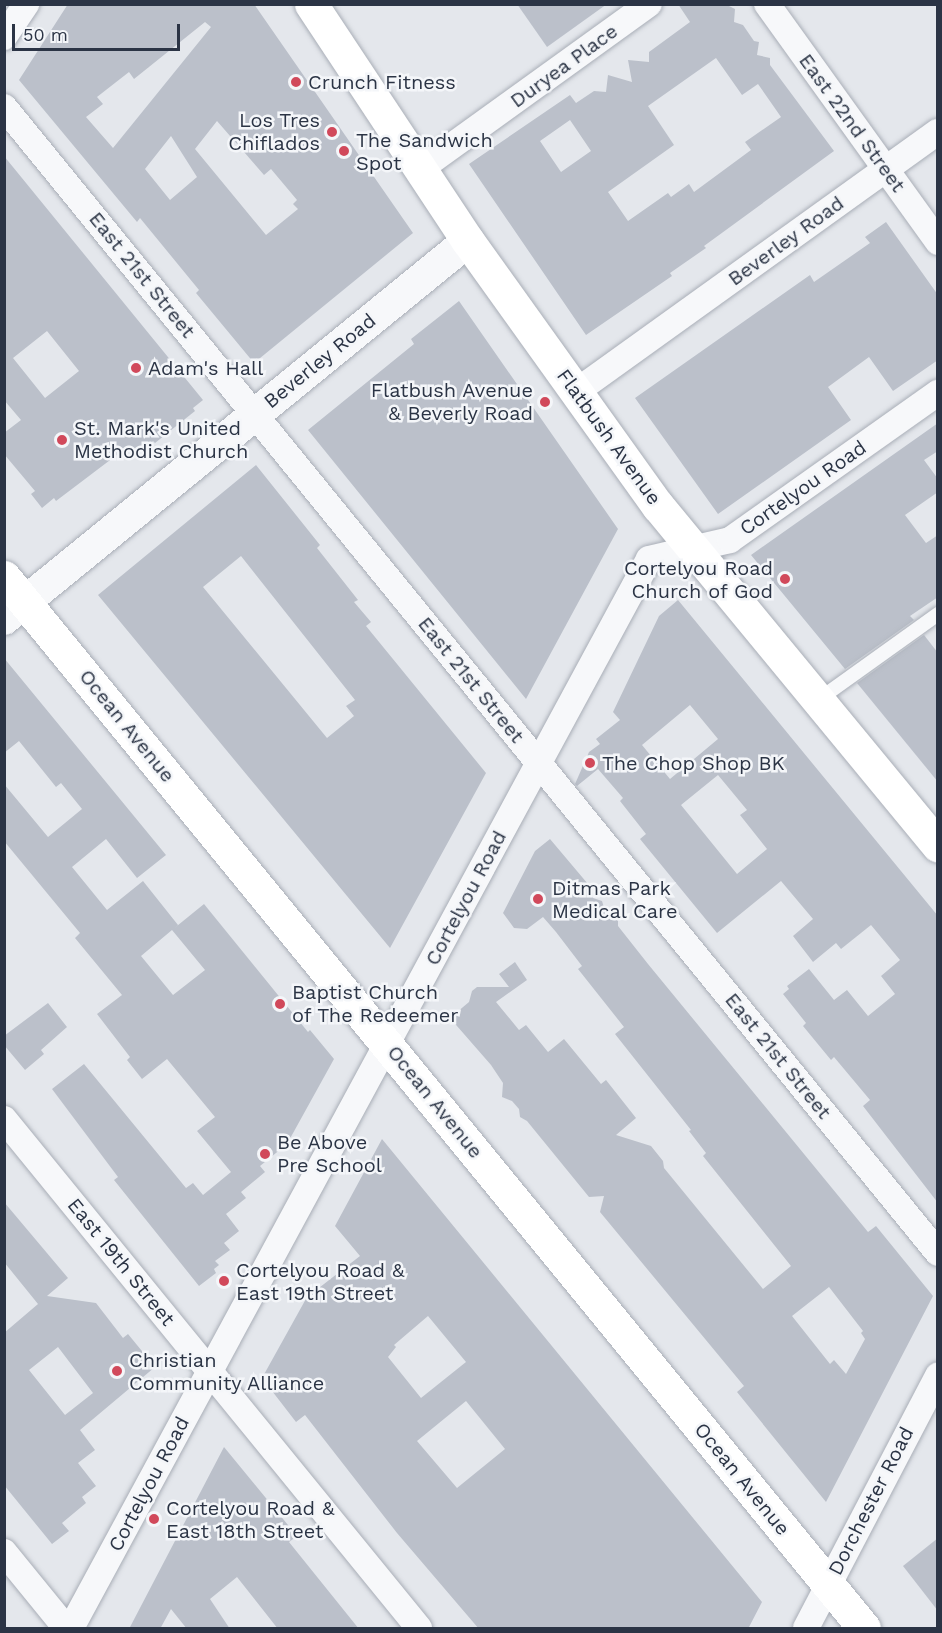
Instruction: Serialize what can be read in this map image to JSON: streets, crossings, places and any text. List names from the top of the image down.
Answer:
{
  "streets": {
    "main road": ["Flatbush Avenue", "Ocean Avenue"],
    "street": [
      "Duryea Place",
      "East 22nd Street",
      "Beverley Road",
      "East 21st Street",
      "Cortelyou Road",
      "East 19th Street",
      "Dorchester Road"
    ]
  },
  "crossings": [
    ["Duryea Place", "Flatbush Avenue"],
    ["East 22nd Street", "Beverley Road"],
    ["Beverley Road", "East 21st Street"],
    ["Beverley Road", "Flatbush Avenue"],
    ["Beverley Road", "Ocean Avenue"],
    ["East 21st Street", "Cortelyou Road"],
    ["Flatbush Avenue", "Cortelyou Road"],
    ["Cortelyou Road", "Ocean Avenue"],
    ["Cortelyou Road", "East 19th Street"],
    ["Ocean Avenue", "Dorchester Road"]
  ],
  "places": [
    "Crunch Fitness",
    "Los Tres Chiflados",
    "The Sandwich Spot",
    "Adam's Hall",
    "Flatbush Avenue & Beverly Road",
    "St. Mark's United Methodist Church",
    "Cortelyou Road Church of God",
    "The Chop Shop BK",
    "Ditmas Park Medical Care",
    "Baptist Church of The Redeemer",
    "Be Above Pre School",
    "Cortelyou Road & East 19th Street",
    "Christian Community Alliance",
    "Cortelyou Road & East 18th Street"
  ],
  "scale_bar": "50 m"
}
